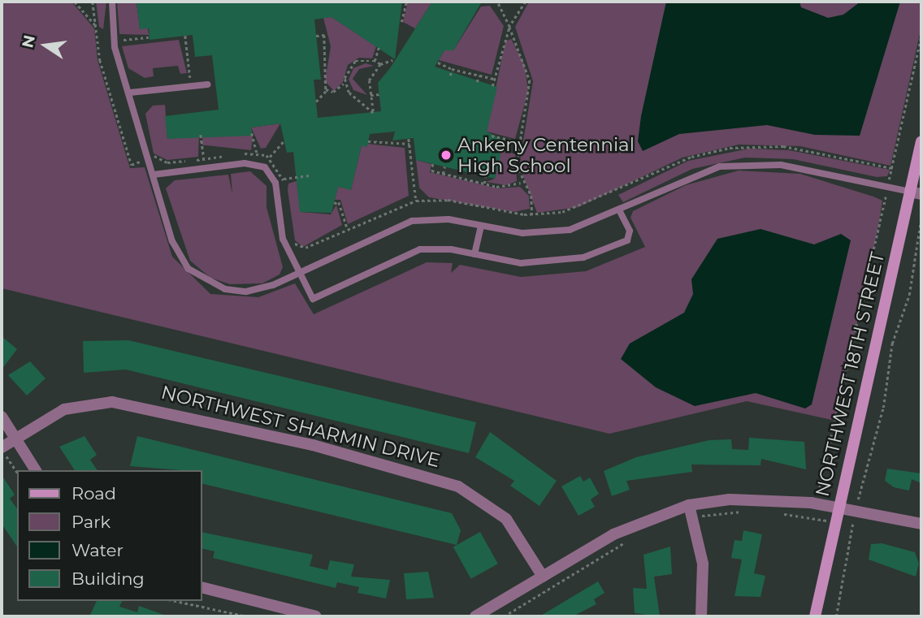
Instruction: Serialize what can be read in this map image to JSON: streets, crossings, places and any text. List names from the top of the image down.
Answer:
{
  "streets": {
    "main road": ["NORTHWEST 18TH STREET"],
    "street": ["NORTHWEST SHARMIN DRIVE"]
  },
  "places": ["Ankeny Centennial High School"],
  "legend": [
    "Road",
    "Park",
    "Water",
    "Building"
  ],
  "north": "left"
}
